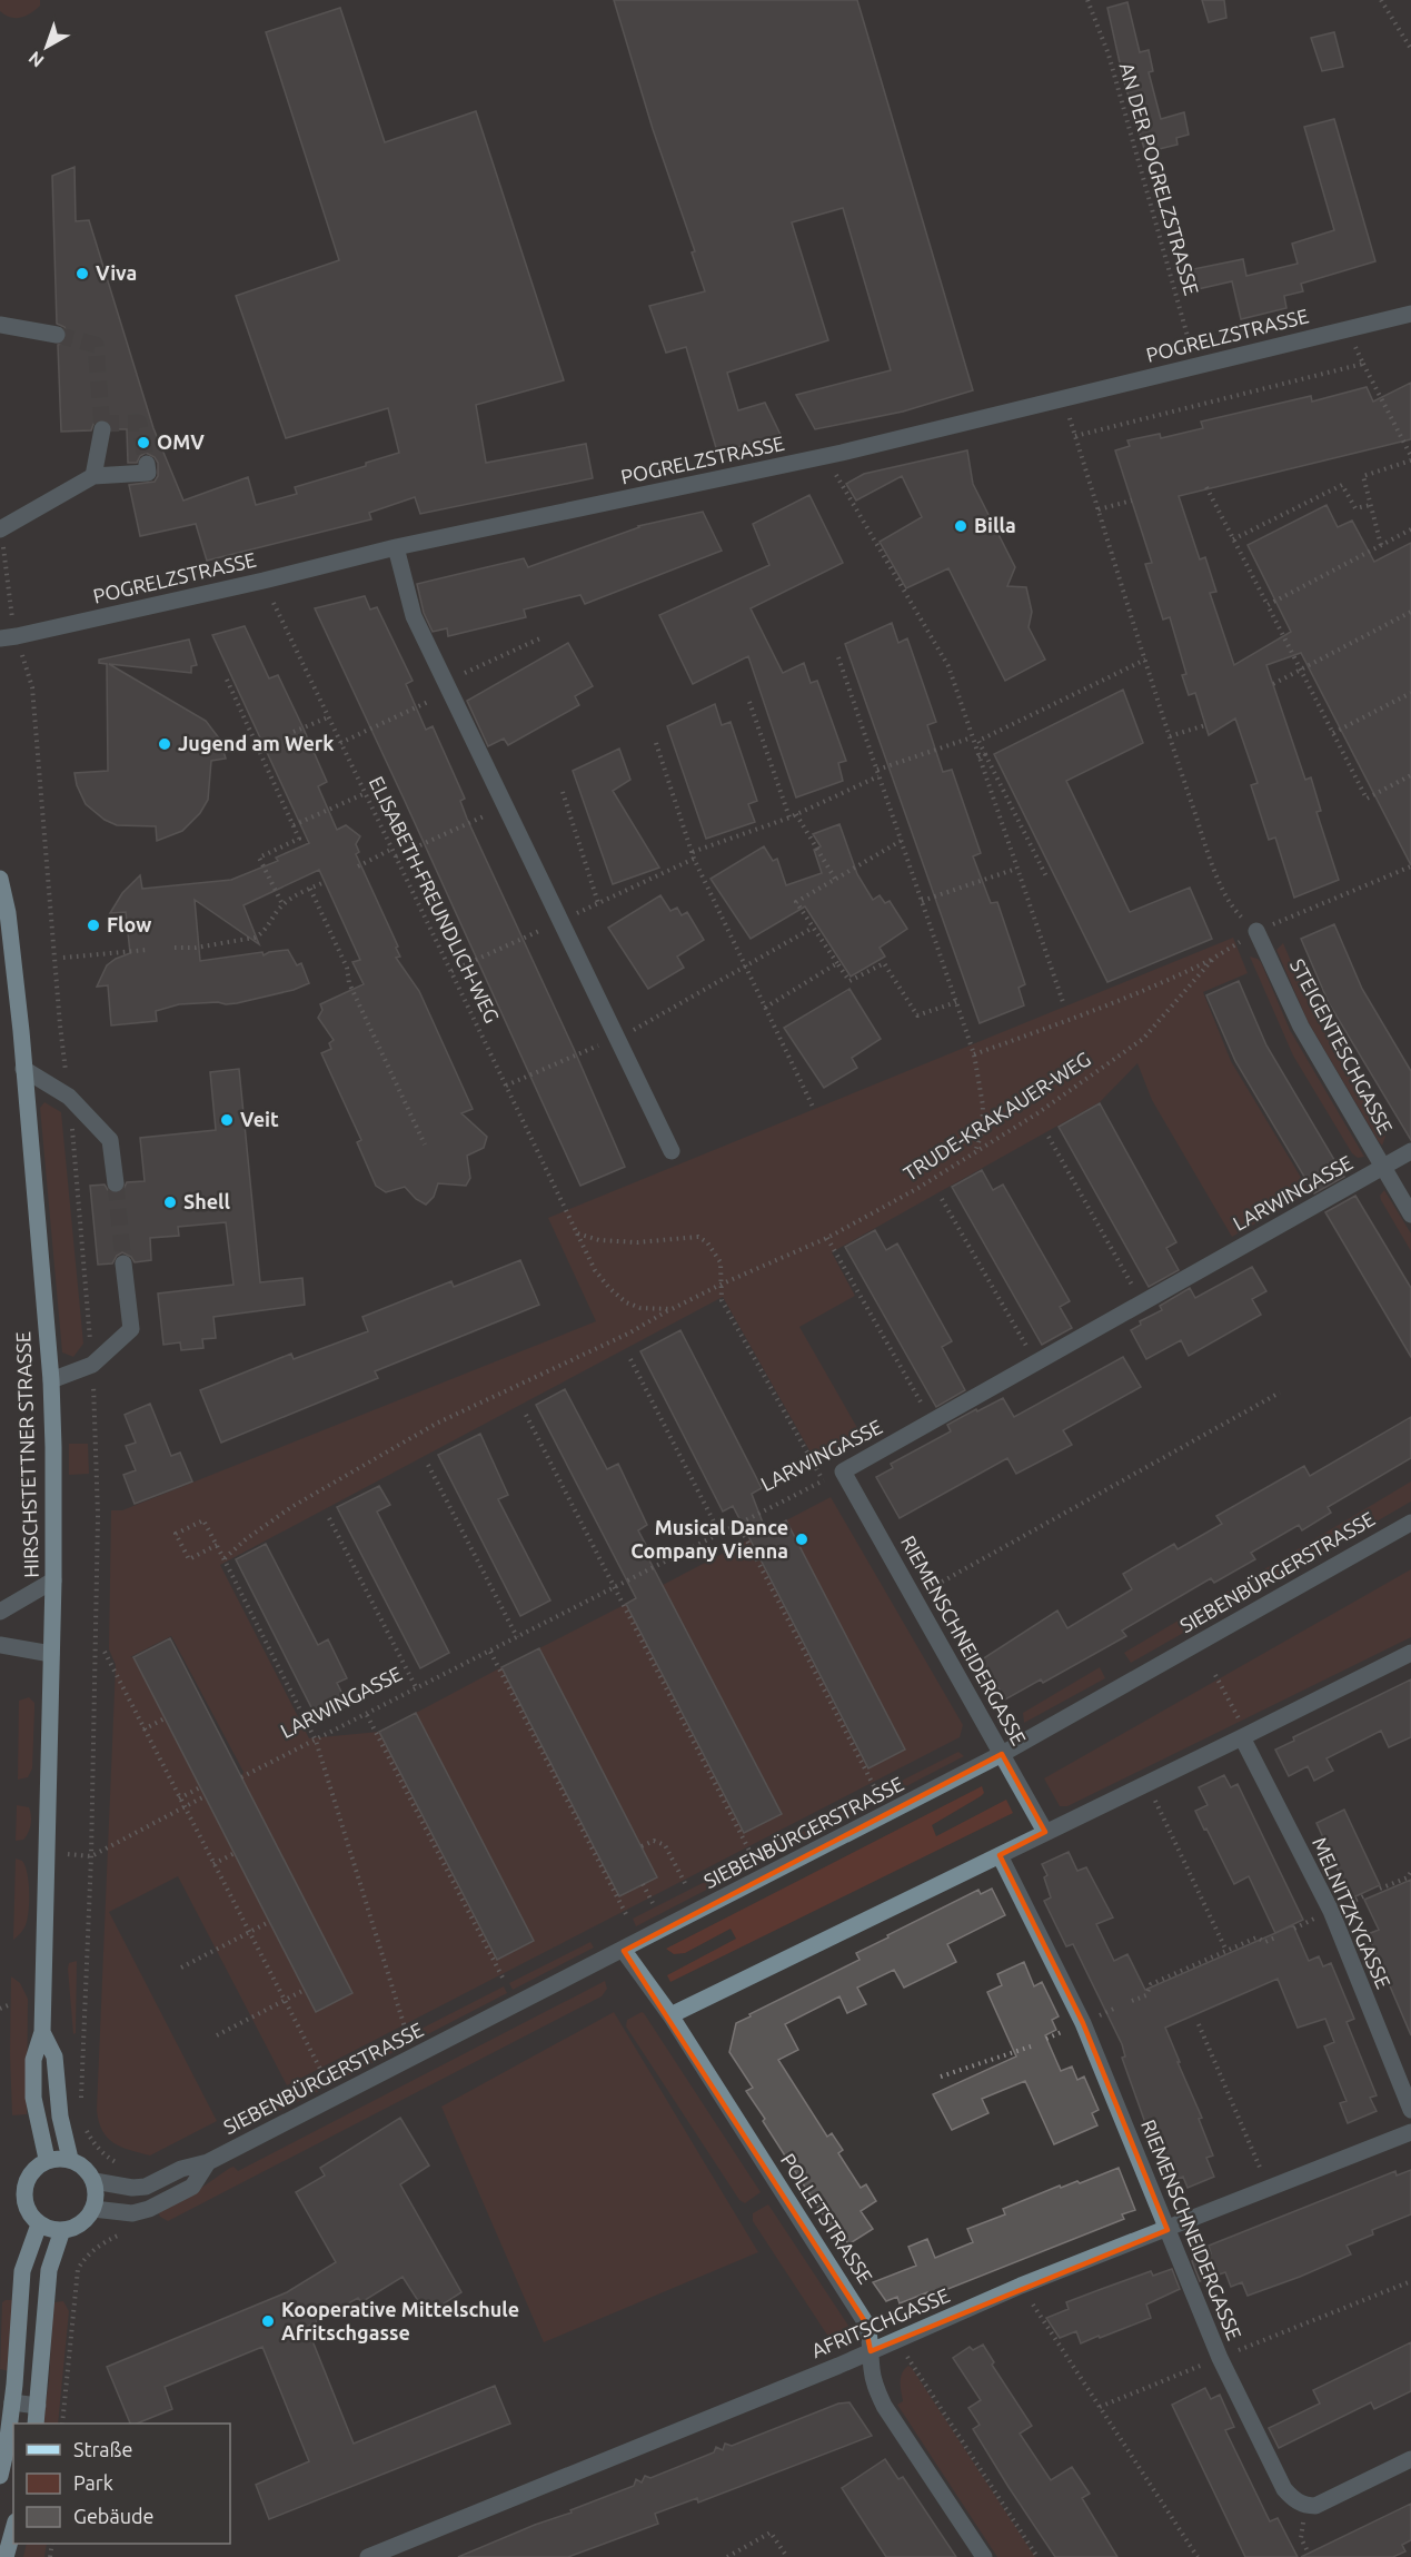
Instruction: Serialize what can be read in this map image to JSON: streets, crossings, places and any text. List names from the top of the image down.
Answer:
{
  "streets": {
    "main road": ["HIRSCHSTETTNER STRASSE"],
    "street": [
      "POGRELZSTRASSE",
      "STEIGENTESCHGASSE",
      "LARWINGASSE",
      "SIEBENBÜRGERSTRASSE",
      "RIEMENSCHNEIDERGASSE",
      "MELNITZKYGASSE",
      "POLLETSTRASSE",
      "AFRITSCHGASSE"
    ],
    "path": ["AN DER POGRELZSTRASSE", "ELISABETH-FREUNDLICH-WEG", "TRUDE-KRAKAUER-WEG"]
  },
  "crossings": [
    ["AN DER POGRELZSTRASSE", "POGRELZSTRASSE"],
    ["ELISABETH-FREUNDLICH-WEG", "TRUDE-KRAKAUER-WEG"],
    ["STEIGENTESCHGASSE", "TRUDE-KRAKAUER-WEG"],
    ["STEIGENTESCHGASSE", "LARWINGASSE"],
    ["LARWINGASSE", "RIEMENSCHNEIDERGASSE"],
    ["HIRSCHSTETTNER STRASSE", "SIEBENBÜRGERSTRASSE"],
    ["SIEBENBÜRGERSTRASSE", "RIEMENSCHNEIDERGASSE"],
    ["SIEBENBÜRGERSTRASSE", "POLLETSTRASSE"],
    ["RIEMENSCHNEIDERGASSE", "AFRITSCHGASSE"],
    ["POLLETSTRASSE", "AFRITSCHGASSE"]
  ],
  "places": [
    "Viva",
    "OMV",
    "Billa",
    "Jugend am Werk",
    "Flow",
    "Veit",
    "Shell",
    "Musical Dance Company Vienna",
    "Kooperative Mittelschule Afritschgasse"
  ],
  "legend": ["Straße", "Park", "Gebäude"],
  "north": "bottom left"
}
